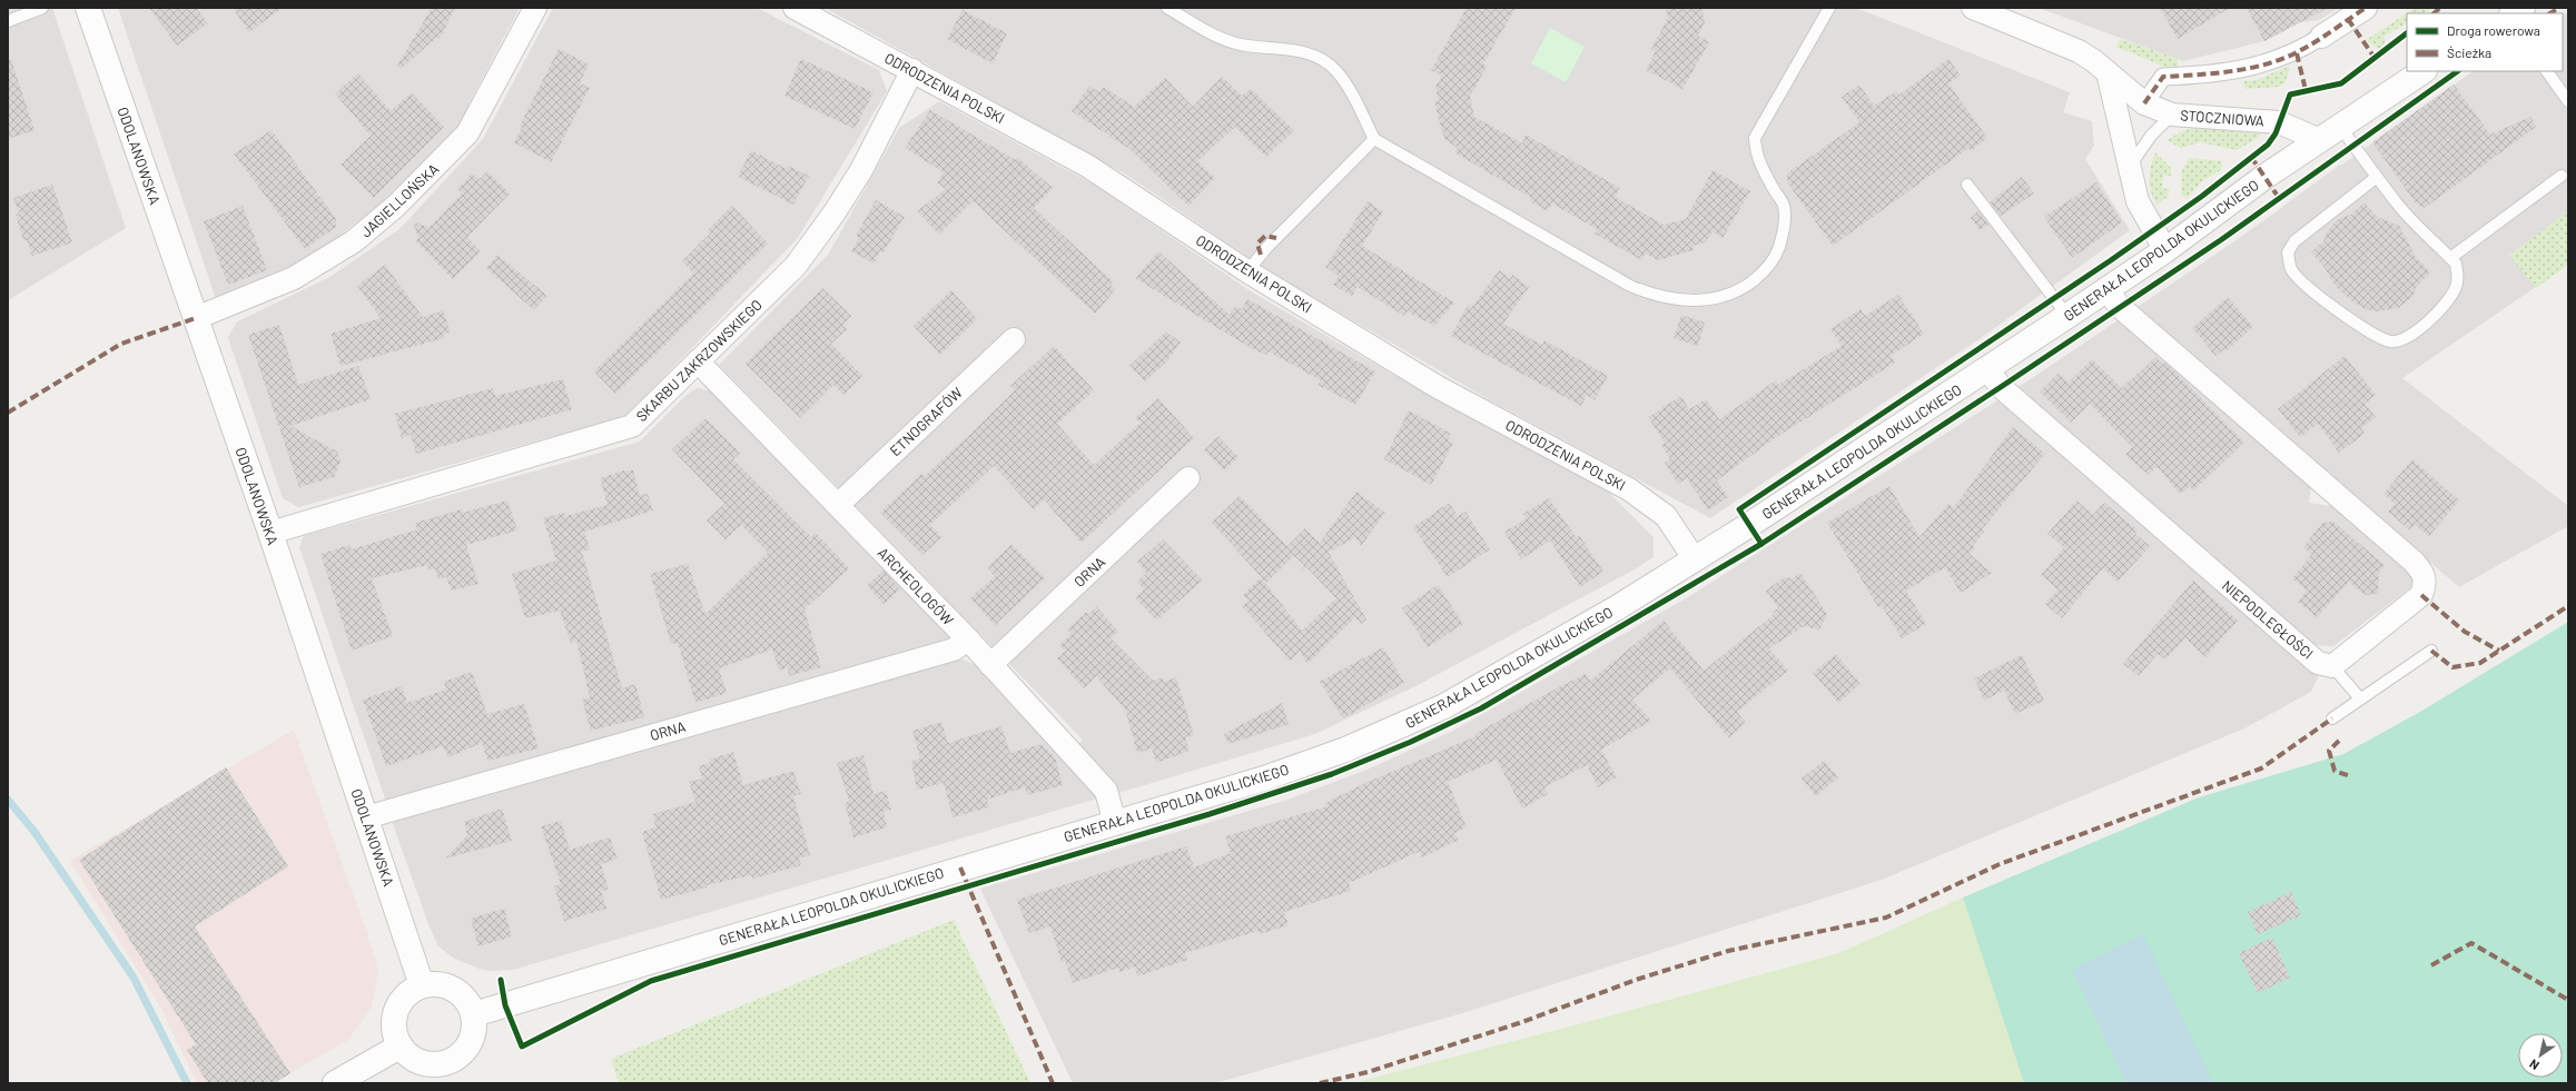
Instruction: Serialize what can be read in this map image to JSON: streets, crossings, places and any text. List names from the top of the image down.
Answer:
{
  "streets": {
    "street": [
      "ODRODZENIA POLSKI",
      "STOCZNIOWA",
      "ODOLANOWSKA",
      "JAGIELLOŃSKA",
      "GENERAŁA LEOPOLDA OKULICKIEGO",
      "SKARBU ZAKRZOWSKIEGO",
      "ETNOGRAFÓW",
      "ORNA",
      "ARCHEOLOGÓW",
      "NIEPODLEGŁOŚCI"
    ]
  },
  "crossings": [
    ["ODRODZENIA POLSKI", "GENERAŁA LEOPOLDA OKULICKIEGO"],
    ["ODRODZENIA POLSKI", "SKARBU ZAKRZOWSKIEGO"],
    ["STOCZNIOWA", "GENERAŁA LEOPOLDA OKULICKIEGO"],
    ["ODOLANOWSKA", "JAGIELLOŃSKA"],
    ["ODOLANOWSKA", "GENERAŁA LEOPOLDA OKULICKIEGO"],
    ["ODOLANOWSKA", "SKARBU ZAKRZOWSKIEGO"],
    ["ODOLANOWSKA", "ORNA"],
    ["GENERAŁA LEOPOLDA OKULICKIEGO", "ARCHEOLOGÓW"],
    ["GENERAŁA LEOPOLDA OKULICKIEGO", "NIEPODLEGŁOŚCI"],
    ["SKARBU ZAKRZOWSKIEGO", "ARCHEOLOGÓW"],
    ["ETNOGRAFÓW", "ARCHEOLOGÓW"],
    ["ORNA", "ARCHEOLOGÓW"]
  ],
  "legend": ["Droga rowerowa", "Ścieżka"],
  "north": "bottom left"
}
